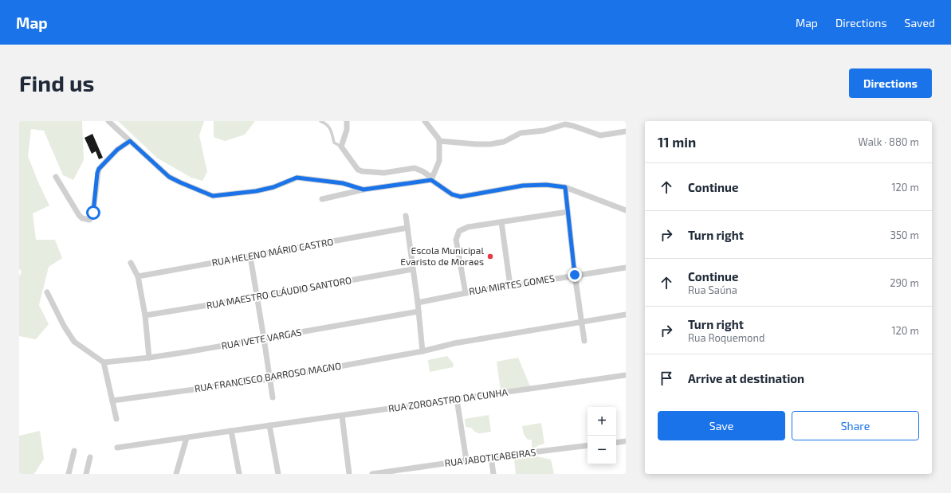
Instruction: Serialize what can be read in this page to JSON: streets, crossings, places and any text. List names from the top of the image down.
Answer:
{
  "streets": {
    "street": [
      "RUA HELENO MÁRIO CASTRO",
      "RUA MIRTES GOMES",
      "RUA MAESTRO CLÁUDIO SANTORO",
      "RUA IVETE VARGAS",
      "RUA FRANCISCO BARROSO MAGNO",
      "RUA ZOROASTRO DA CUNHA",
      "RUA JABOTICABEIRAS"
    ]
  },
  "places": ["Escola Municipal Evaristo de Moraes"],
  "page": {
    "header": "Map",
    "nav": ["Map", "Directions", "Saved"],
    "buttons": [
      "Directions",
      ["Save", "Share"]
    ],
    "title": "Find us",
    "heading": ["11 min", "Walk · 880 m"],
    "list": [
      ["Continue", "120 m"],
      ["Turn right", "350 m"],
      ["Continue", "Rua Saúna", "290 m"],
      ["Turn right", "Rua Roquemond", "120 m"],
      "Arrive at destination"
    ],
    "map_buttons": ["+", "−"]
  }
}
